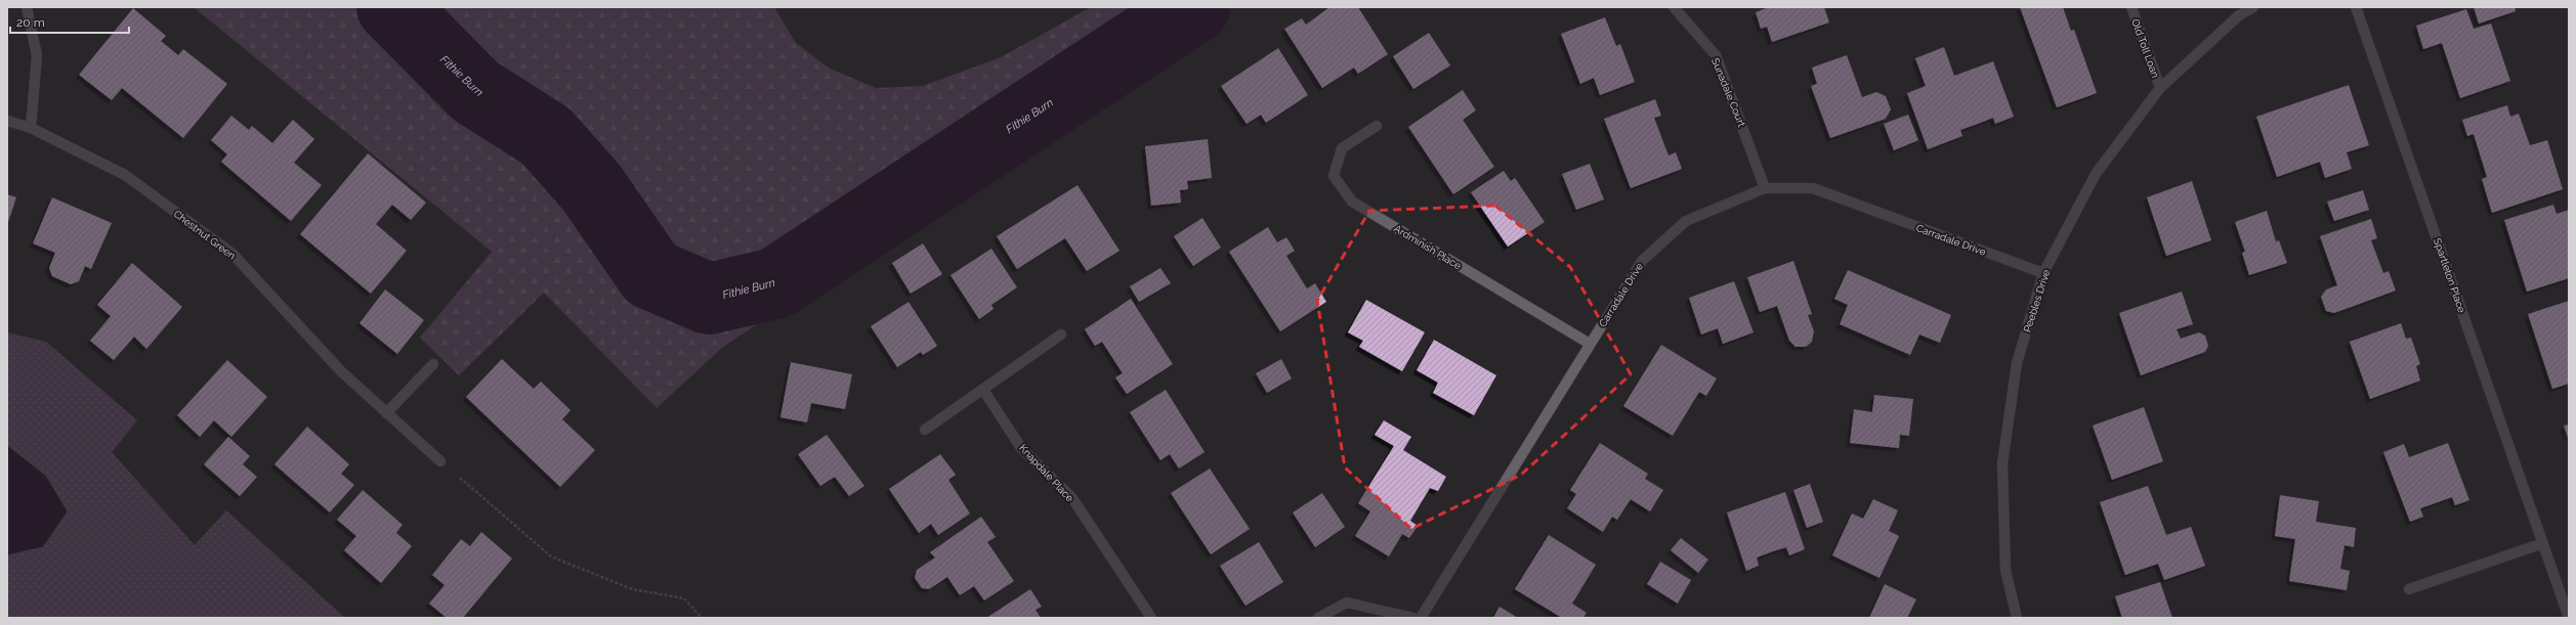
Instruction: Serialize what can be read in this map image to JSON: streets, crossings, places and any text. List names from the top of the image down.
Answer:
{
  "streets": {
    "street": [
      "Old Toll Loan",
      "Sunadale Court",
      "Chestnut Green",
      "Carradale Drive",
      "Ardminish Place",
      "Spartleton Place",
      "Peebles Drive",
      "Knapdale Place"
    ]
  },
  "crossings": [
    ["Old Toll Loan", "Peebles Drive"],
    ["Sunadale Court", "Carradale Drive"],
    ["Carradale Drive", "Ardminish Place"],
    ["Carradale Drive", "Peebles Drive"]
  ],
  "water": ["Fithie Burn"],
  "scale_bar": "20 m"
}
